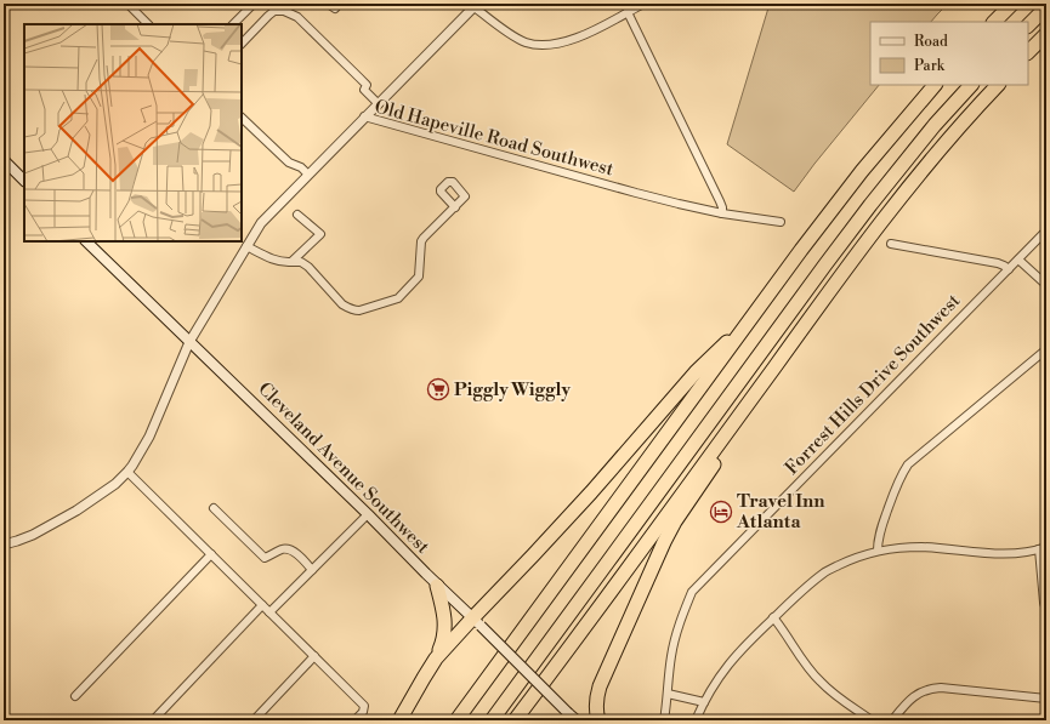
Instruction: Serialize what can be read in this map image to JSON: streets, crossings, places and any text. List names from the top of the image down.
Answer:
{
  "streets": {
    "main road": ["Cleveland Avenue Southwest"],
    "street": ["Old Hapeville Road Southwest", "Forrest Hills Drive Southwest"]
  },
  "crossings": [
    ["Old Hapeville Road Southwest", "Cleveland Avenue Southwest"]
  ],
  "places": {
    "supermarket": ["Piggly Wiggly"],
    "hotel": ["Travel Inn Atlanta"]
  },
  "legend": ["Road", "Park"]
}
